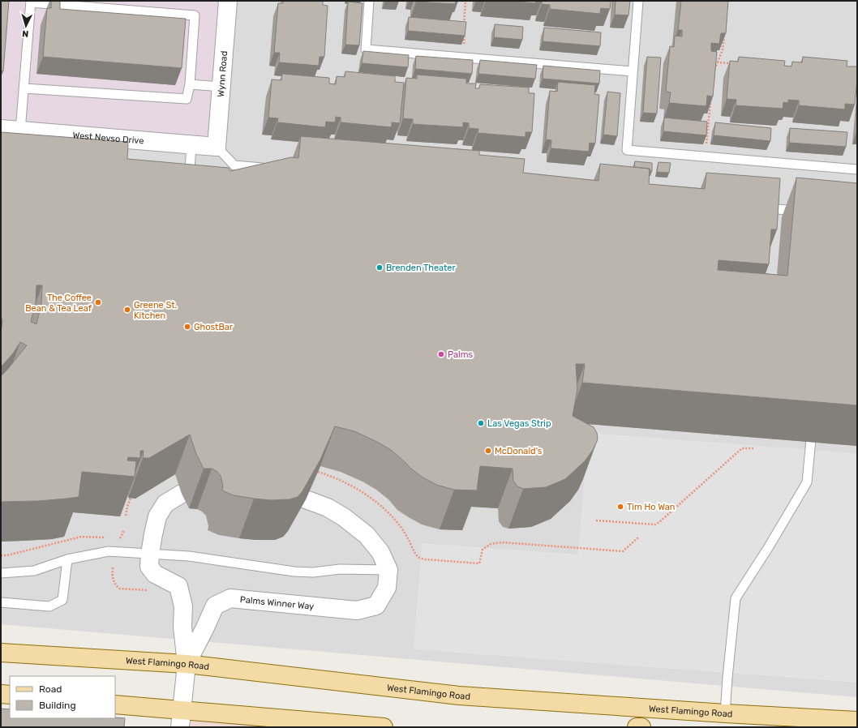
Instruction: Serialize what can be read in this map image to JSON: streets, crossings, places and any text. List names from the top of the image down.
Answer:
{
  "streets": {
    "main road": ["West Flamingo Road"],
    "street": ["Wynn Road", "West Nevso Drive", "Palms Winner Way"]
  },
  "crossings": [
    ["Wynn Road", "West Nevso Drive"],
    ["Palms Winner Way", "West Flamingo Road"]
  ],
  "places": [
    "Brenden Theater",
    "The Coffee Bean & Tea Leaf",
    "Greene St. Kitchen",
    "GhostBar",
    "Palms",
    "Las Vegas Strip",
    "McDonald's",
    "Tim Ho Wan"
  ],
  "legend": ["Road", "Building"],
  "north": "bottom"
}
